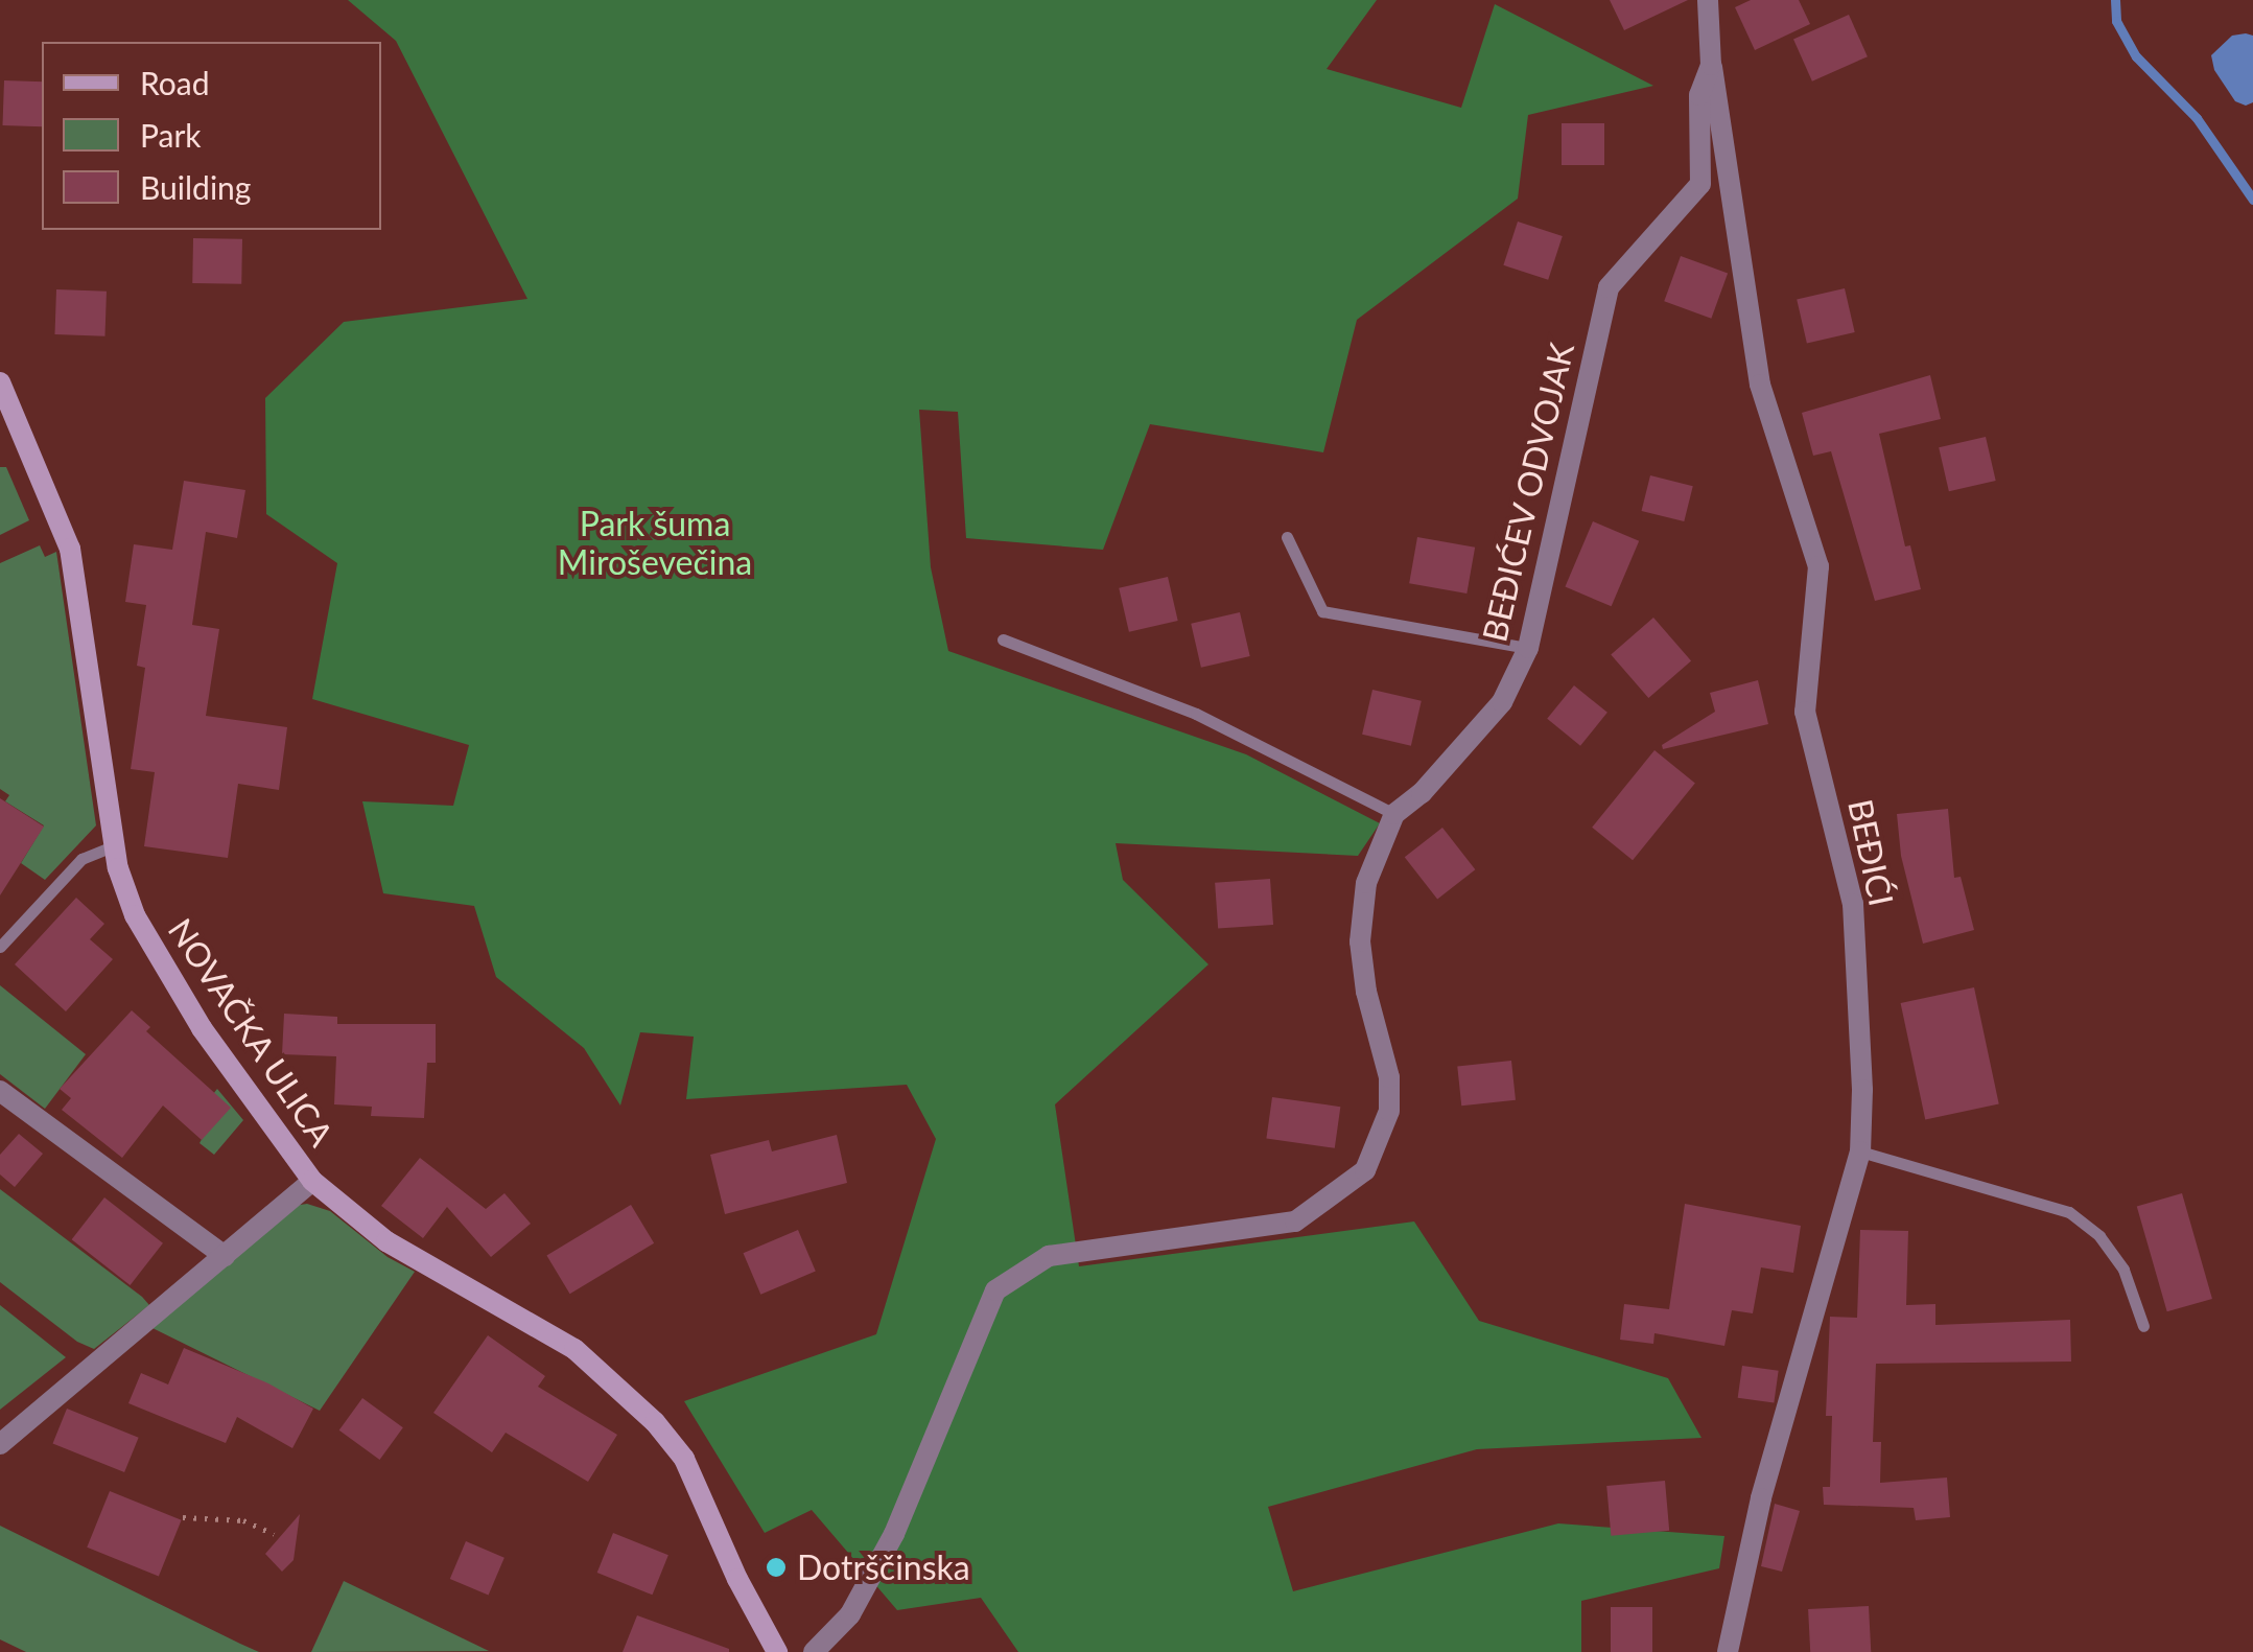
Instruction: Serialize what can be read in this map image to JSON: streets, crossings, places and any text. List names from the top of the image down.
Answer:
{
  "streets": {
    "street": ["BEĐIĆEV ODVOJAK", "BEĐIĆI", "NOVAČKA ULICA"]
  },
  "crossings": [
    ["BEĐIĆEV ODVOJAK", "BEĐIĆI"]
  ],
  "parks": ["Park šuma Miroševečina"],
  "places": ["Dotrščinska"],
  "legend": ["Road", "Park", "Building"]
}
